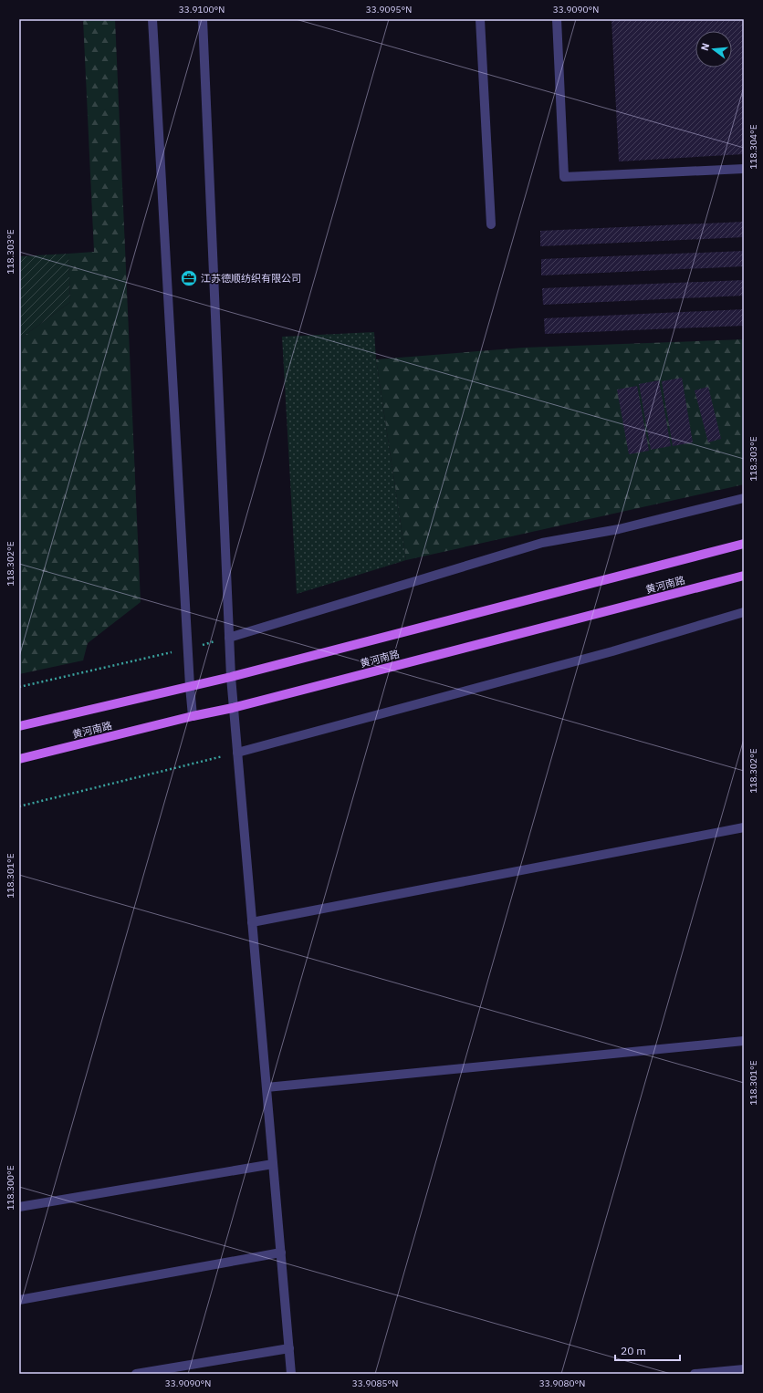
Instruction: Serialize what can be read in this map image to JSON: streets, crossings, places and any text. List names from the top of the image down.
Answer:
{
  "streets": {
    "main road": ["黄河南路"]
  },
  "places": {
    "office": ["江苏德顺纺织有限公司"]
  },
  "scale_bar": "20 m",
  "north": "left",
  "coordinates": [
    "33.9100°N",
    "33.9095°N",
    "33.9090°N",
    "118.304°E",
    "118.303°E",
    "118.302°E",
    "118.301°E",
    "118.300°E",
    "33.9085°N",
    "33.9080°N"
  ]
}
